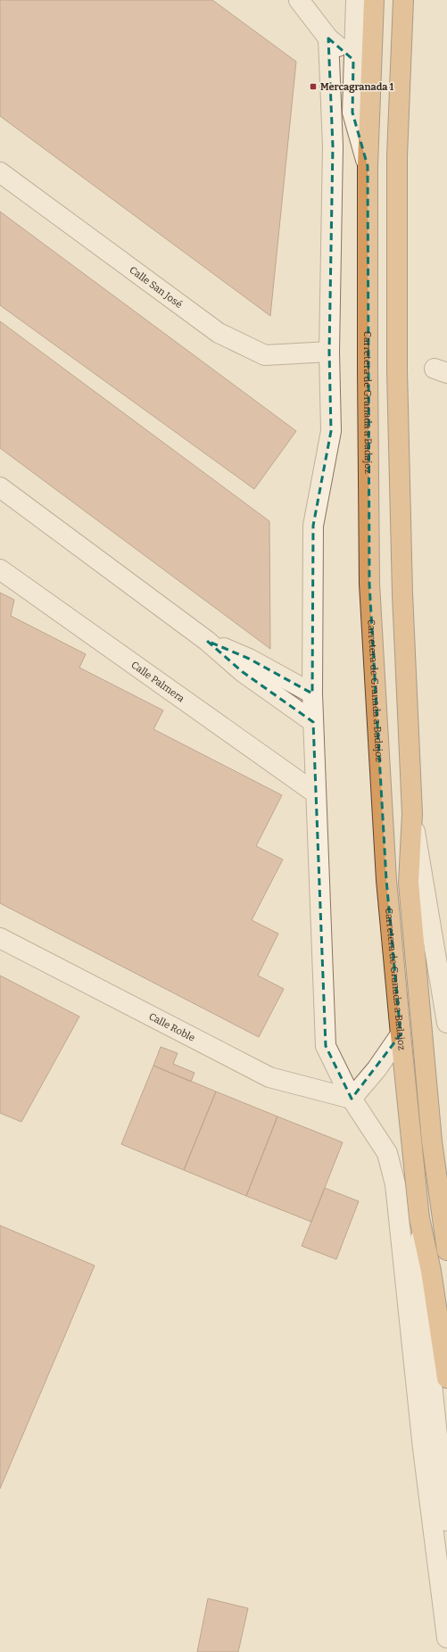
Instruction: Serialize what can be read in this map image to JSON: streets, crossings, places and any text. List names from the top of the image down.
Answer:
{
  "streets": {
    "highway": ["Carretera de Granada a Badajoz"],
    "street": ["Calle San José", "Calle Palmera", "Calle Roble"]
  },
  "places": {
    "transit": ["Mercagranada 1"]
  }
}
